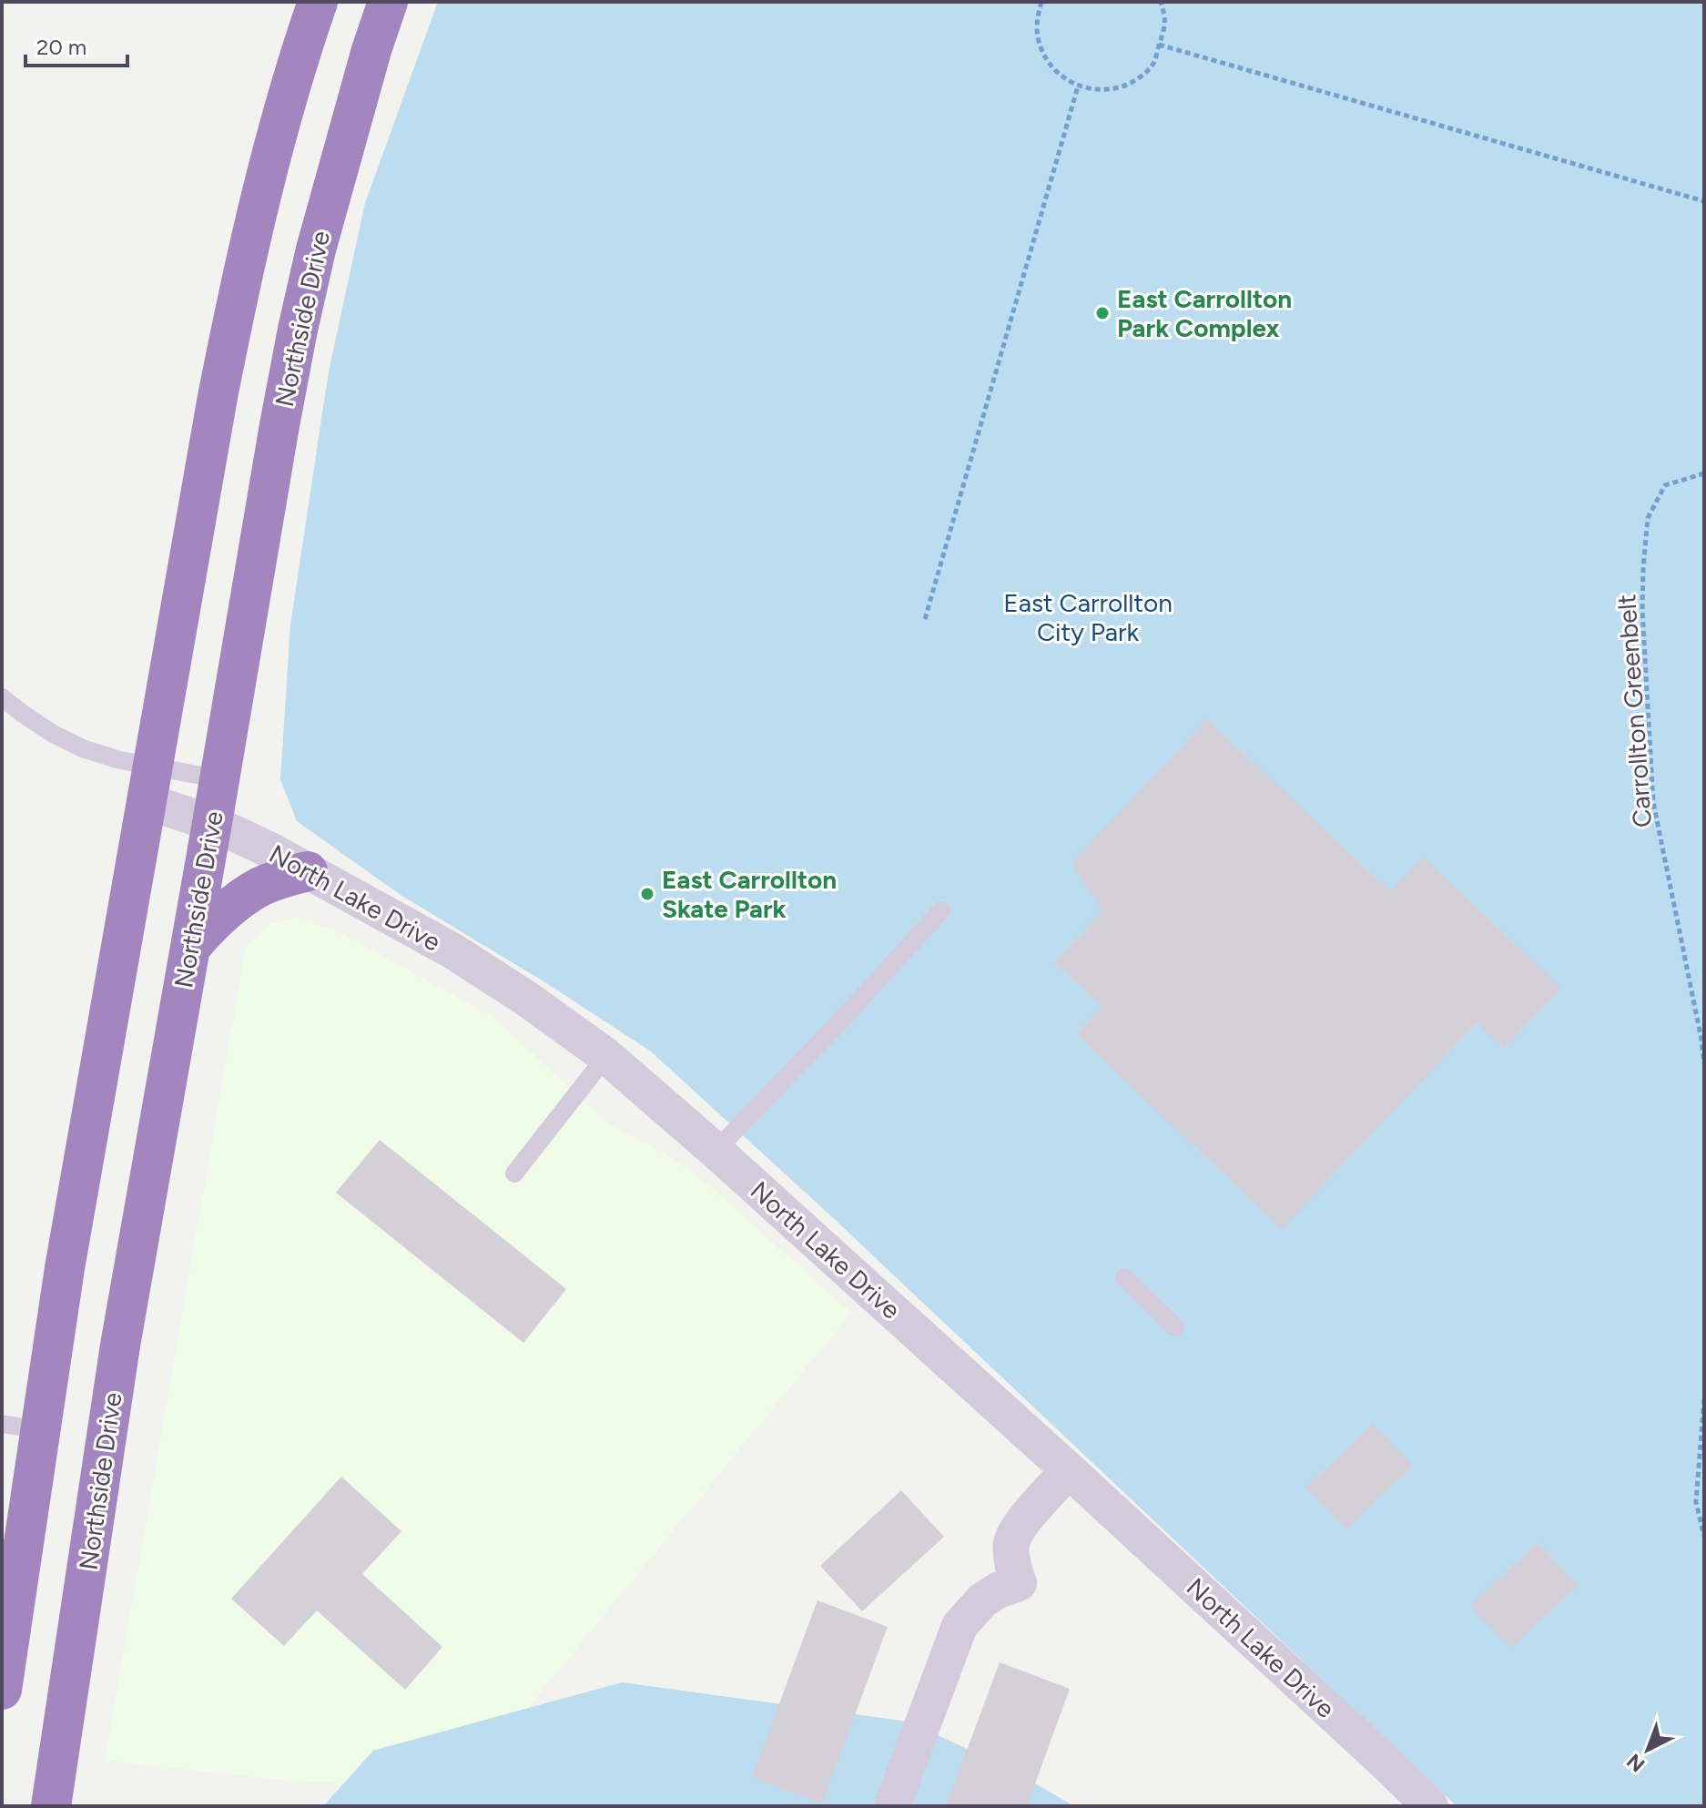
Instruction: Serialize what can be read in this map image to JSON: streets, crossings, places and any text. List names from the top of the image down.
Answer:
{
  "streets": {
    "highway": ["Northside Drive"],
    "street": ["North Lake Drive"],
    "path": ["Carrollton Greenbelt"]
  },
  "crossings": [
    ["Northside Drive", "North Lake Drive"]
  ],
  "parks": ["East Carrollton City Park"],
  "places": ["East Carrollton Park Complex", "East Carrollton Skate Park"],
  "scale_bar": "20 m",
  "north": "bottom left"
}
